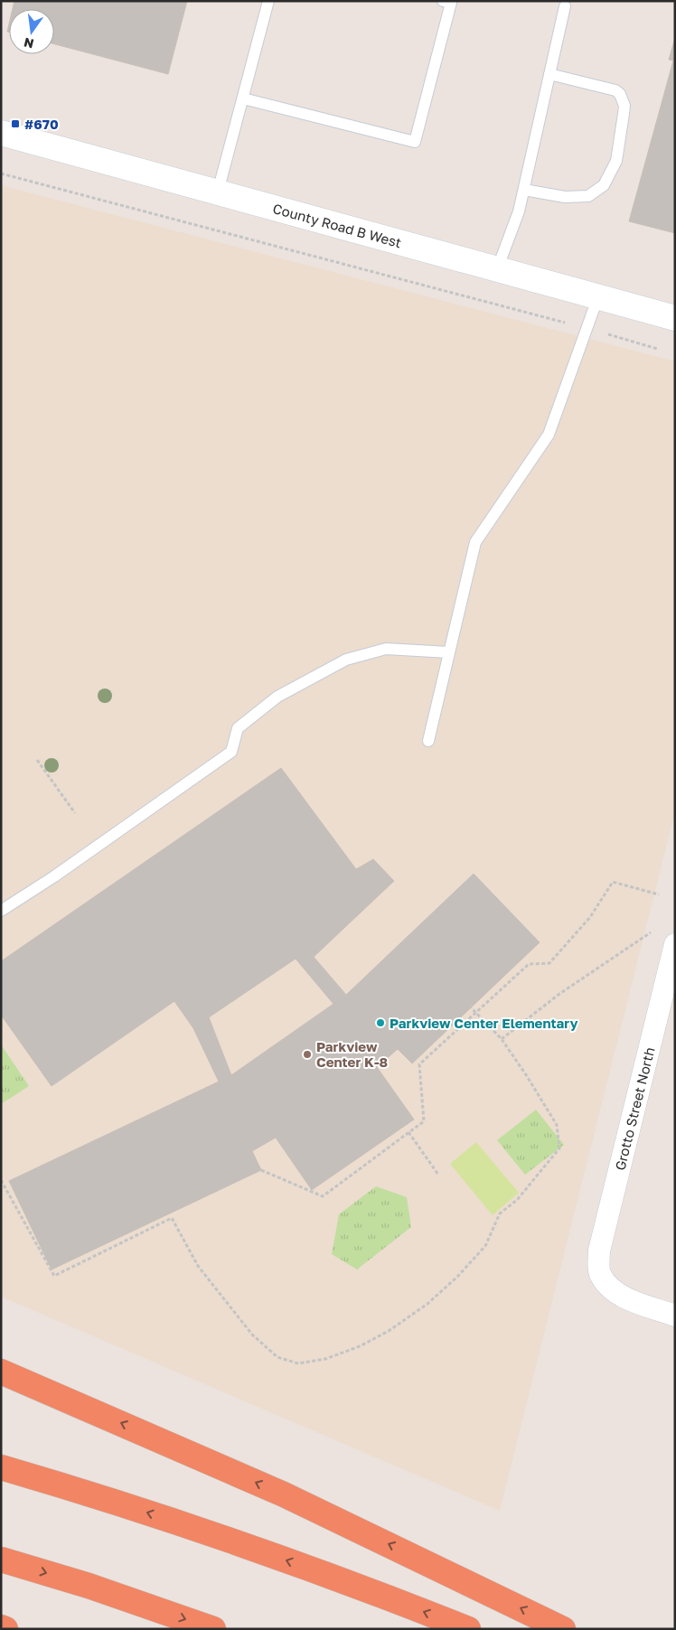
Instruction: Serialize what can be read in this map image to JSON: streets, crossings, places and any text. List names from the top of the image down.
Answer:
{
  "streets": {
    "street": ["County Road B West", "Grotto Street North"]
  },
  "places": {
    "transit": ["#670"],
    "other": ["Parkview Center Elementary", "Parkview Center K-8"]
  },
  "north": "bottom"
}
